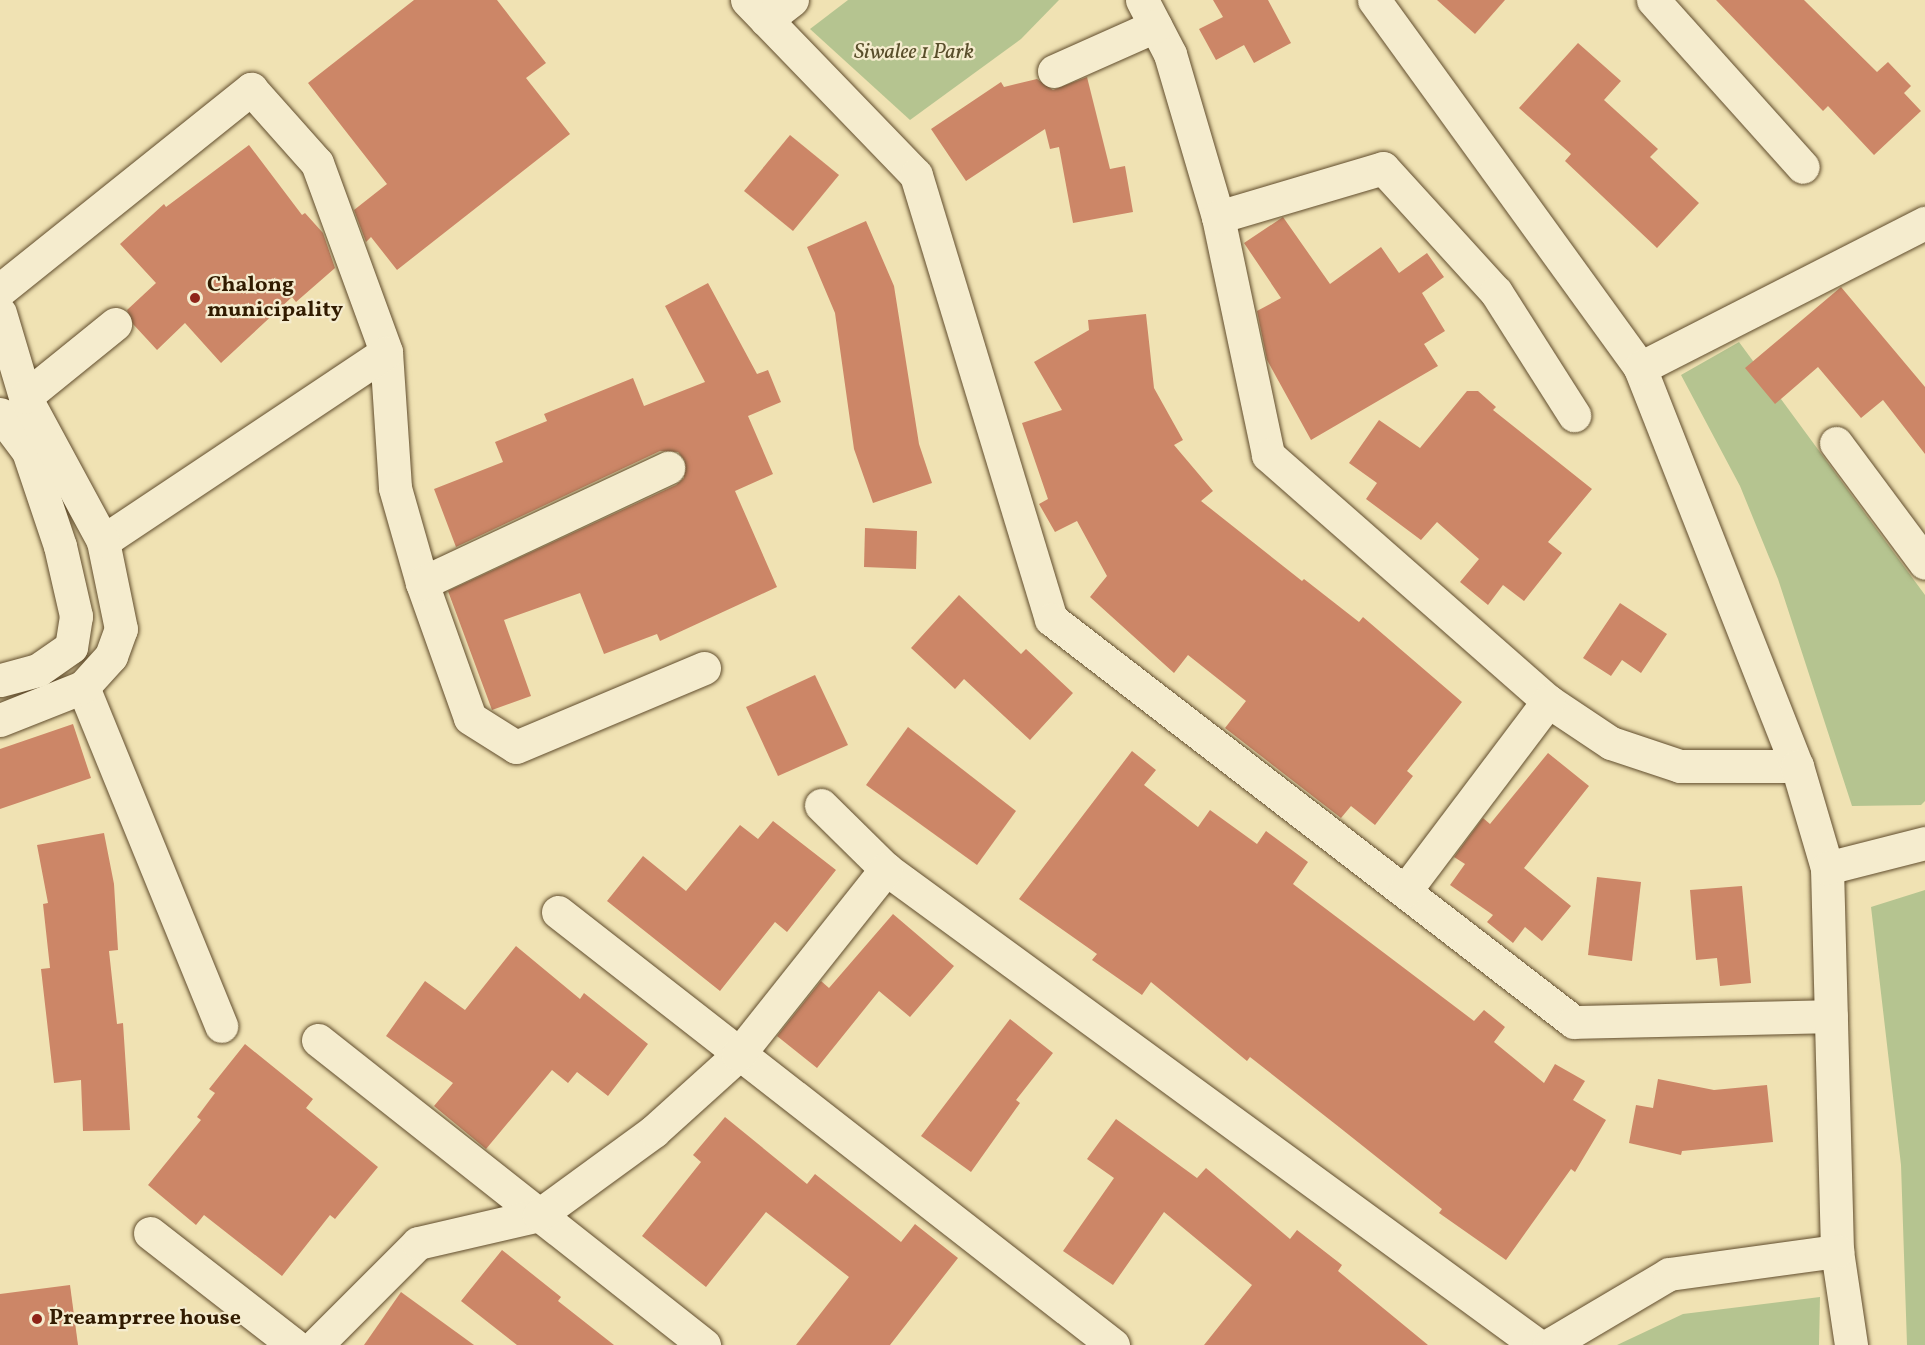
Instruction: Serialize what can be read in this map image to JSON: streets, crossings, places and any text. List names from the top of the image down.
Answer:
{
  "parks": ["Siwalee 1 Park"],
  "places": ["Chalong municipality", "Preamprree house"]
}
